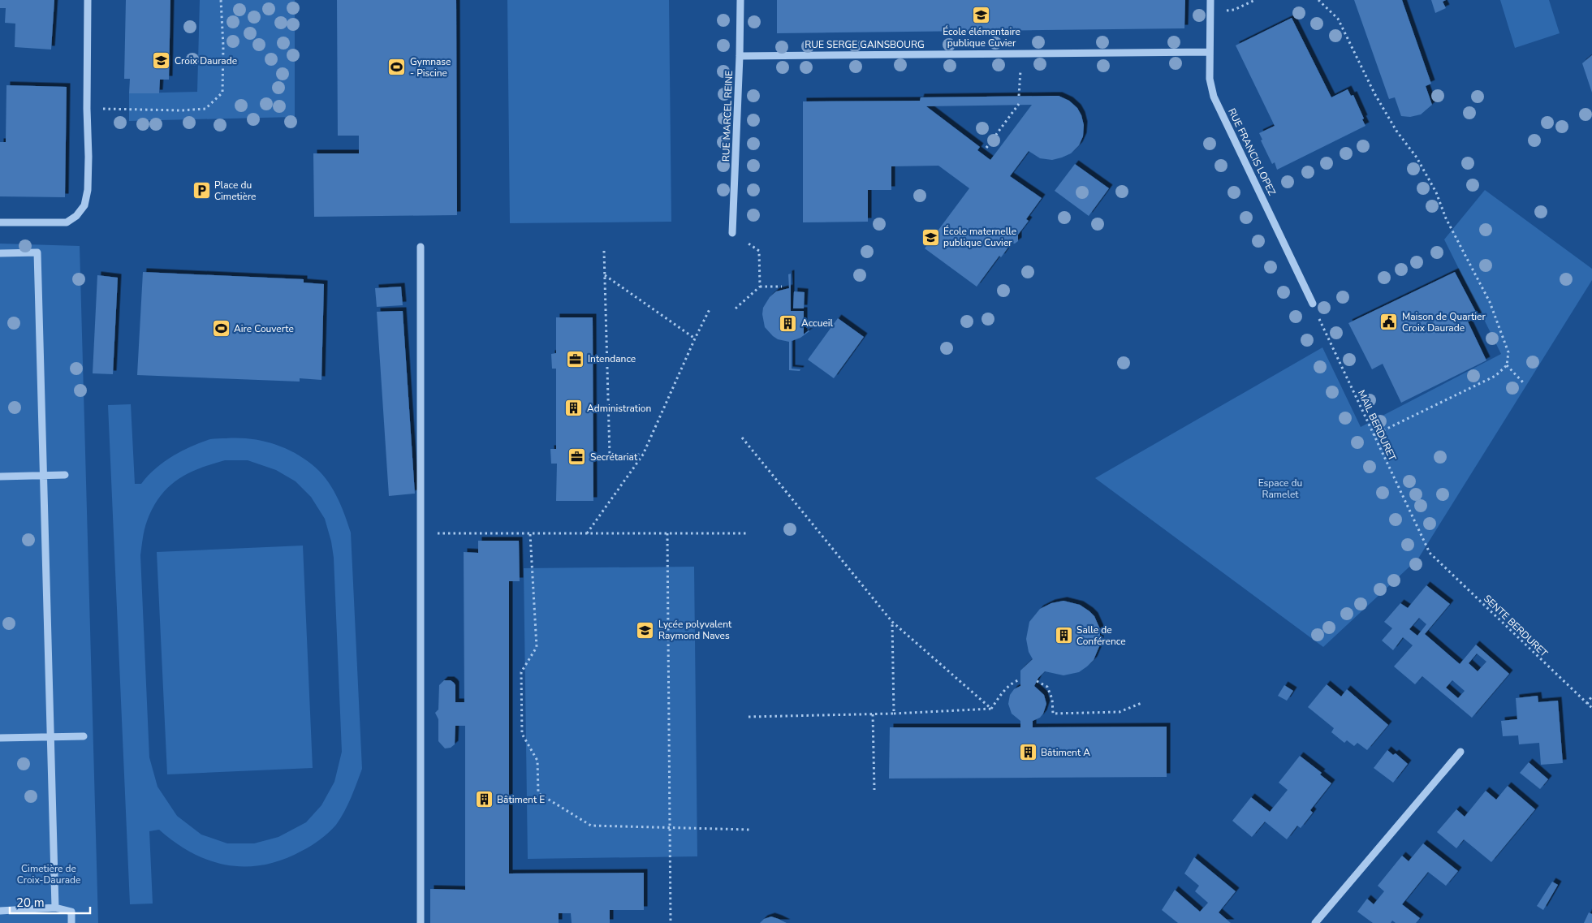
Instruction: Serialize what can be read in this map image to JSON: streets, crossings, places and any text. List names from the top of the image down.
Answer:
{
  "streets": {
    "street": ["RUE SERGE GAINSBOURG", "RUE MARCEL REINE", "RUE FRANCIS LOPEZ"],
    "path": ["MAIL BERDURET", "SENTE BERDURET"]
  },
  "crossings": [
    ["RUE SERGE GAINSBOURG", "RUE MARCEL REINE"],
    ["RUE SERGE GAINSBOURG", "RUE FRANCIS LOPEZ"],
    ["RUE FRANCIS LOPEZ", "MAIL BERDURET"],
    ["MAIL BERDURET", "SENTE BERDURET"]
  ],
  "parks": ["Espace du Ramelet", "Cimetière de Croix-Daurade"],
  "places": {
    "school or university": [
      "École élémentaire publique Cuvier",
      "Croix Daurade",
      "École maternelle publique Cuvier",
      "Lycée polyvalent Raymond Naves"
    ],
    "sports": ["Gymnase - Piscine", "Aire Couverte"],
    "parking": ["Place du Cimetière"],
    "public building": ["Maison de Quartier Croix Daurade"],
    "building": [
      "Accueil",
      "Administration",
      "Salle de Conférence",
      "Bâtiment A",
      "Bâtiment E"
    ],
    "office": ["Intendance", "Secrétariat"]
  },
  "scale_bar": "20 m"
}
